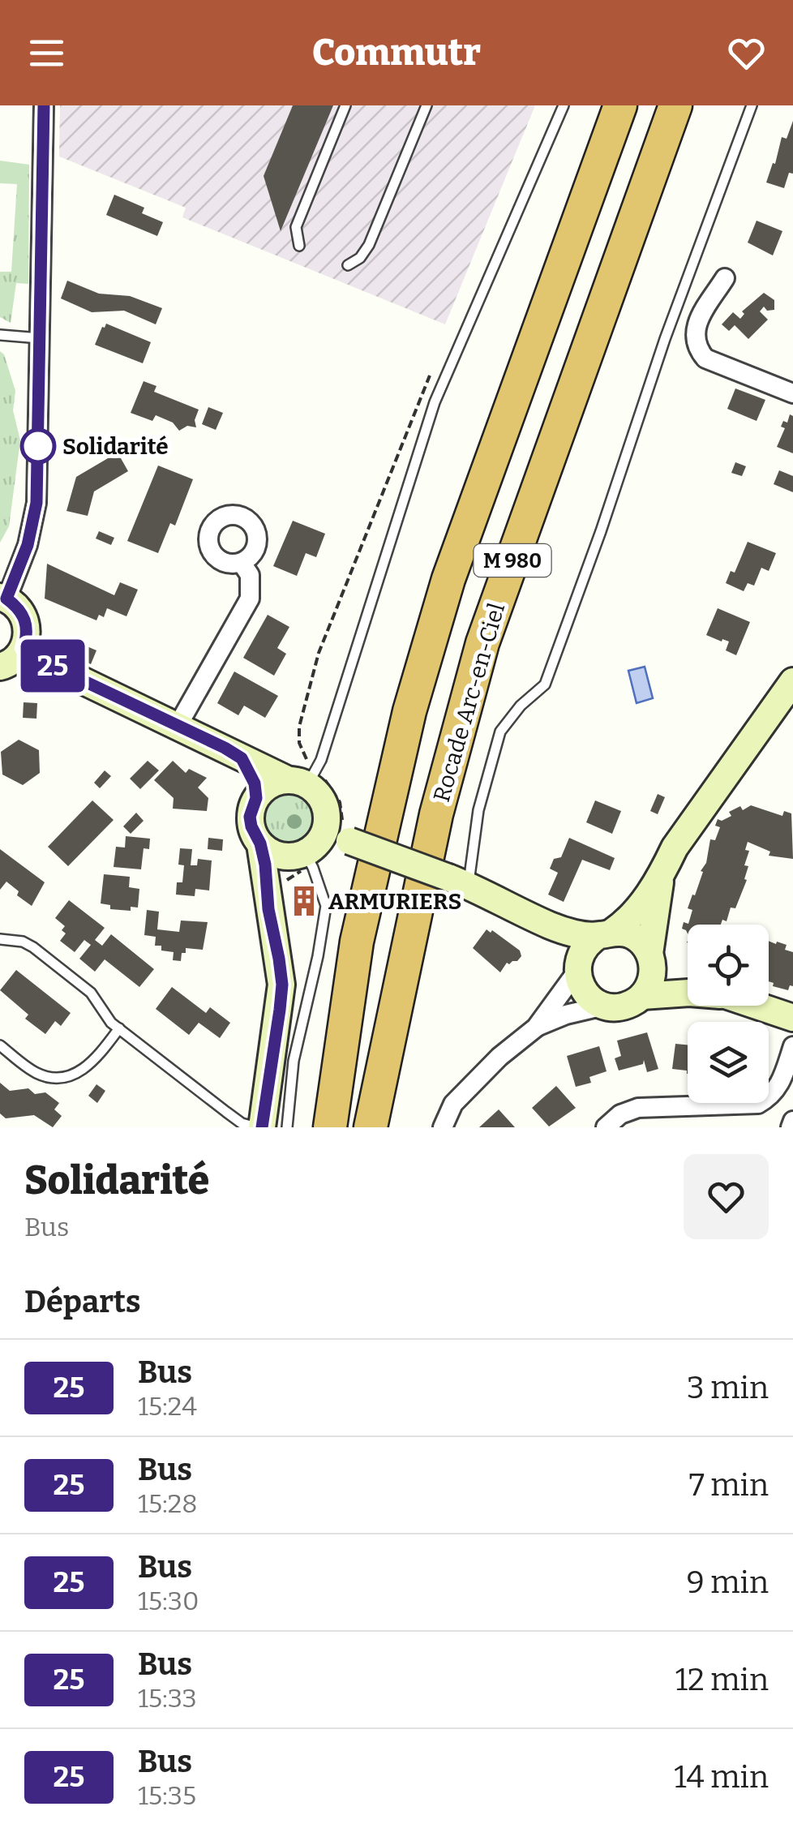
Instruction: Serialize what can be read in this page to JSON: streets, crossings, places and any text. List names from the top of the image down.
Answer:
{
  "streets": {
    "highway": ["M 980", "Rocade Arc-en-Ciel"]
  },
  "places": {
    "other": ["Solidarité"],
    "building": ["ARMURIERS"]
  },
  "lines": ["bus line 25"],
  "page": {
    "header": "Commutr",
    "on_map": "25",
    "heading": [
      ["Solidarité", "Bus"],
      "Départs"
    ],
    "list": [
      {
        "mark": "25",
        "name": "Bus",
        "note": "15:24",
        "value": "3 min"
      },
      {
        "mark": "25",
        "name": "Bus",
        "note": "15:28",
        "value": "7 min"
      },
      {
        "mark": "25",
        "name": "Bus",
        "note": "15:30",
        "value": "9 min"
      },
      {
        "mark": "25",
        "name": "Bus",
        "note": "15:33",
        "value": "12 min"
      },
      {
        "mark": "25",
        "name": "Bus",
        "note": "15:35",
        "value": "14 min"
      }
    ]
  }
}
